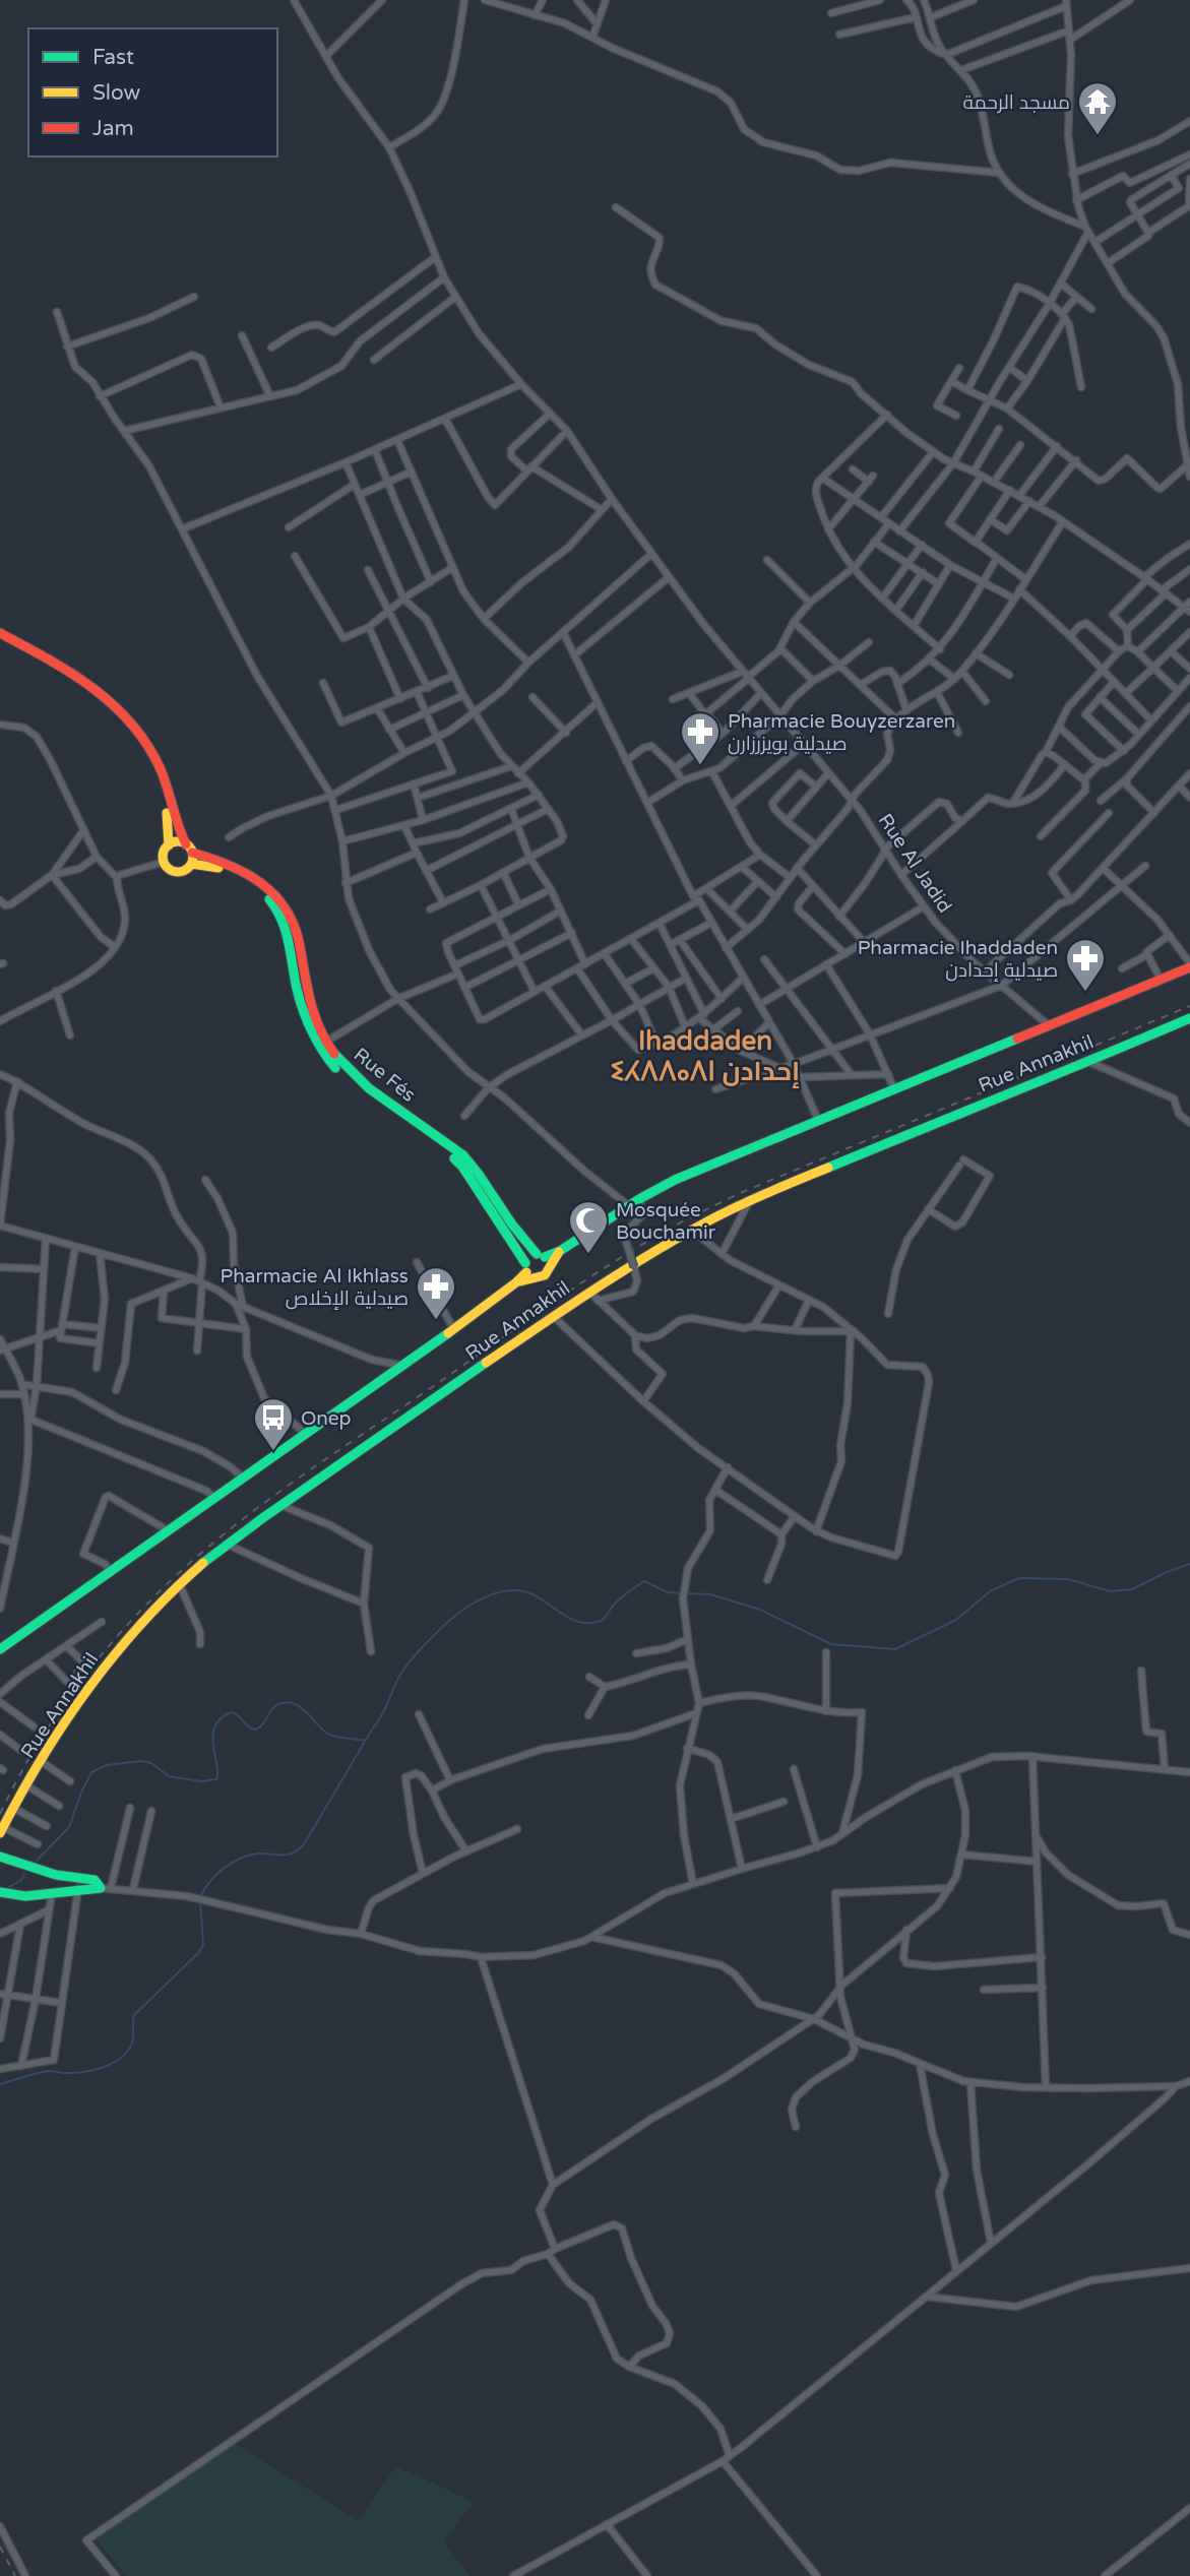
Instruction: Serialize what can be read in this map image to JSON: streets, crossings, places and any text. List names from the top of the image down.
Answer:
{
  "streets": {
    "main road": ["Rue Annakhil", "Rue Fés"],
    "street": ["Rue Al Jadid"]
  },
  "districts": ["Ihaddaden ⵉⵃⴷⴷⴰⴷⵏ إحدادن"],
  "places": {
    "temple": ["مسجد الرحمة"],
    "pharmacy": ["Pharmacie Bouyzerzaren صيدلية بويزرزارن", "Pharmacie Ihaddaden صيدلية إحدادن", "Pharmacie Al Ikhlass صيدلية الإخلاص"],
    "mosque": ["Mosquée Bouchamir"],
    "bus stop": ["Onep"]
  },
  "legend": ["Fast", "Slow", "Jam"]
}
